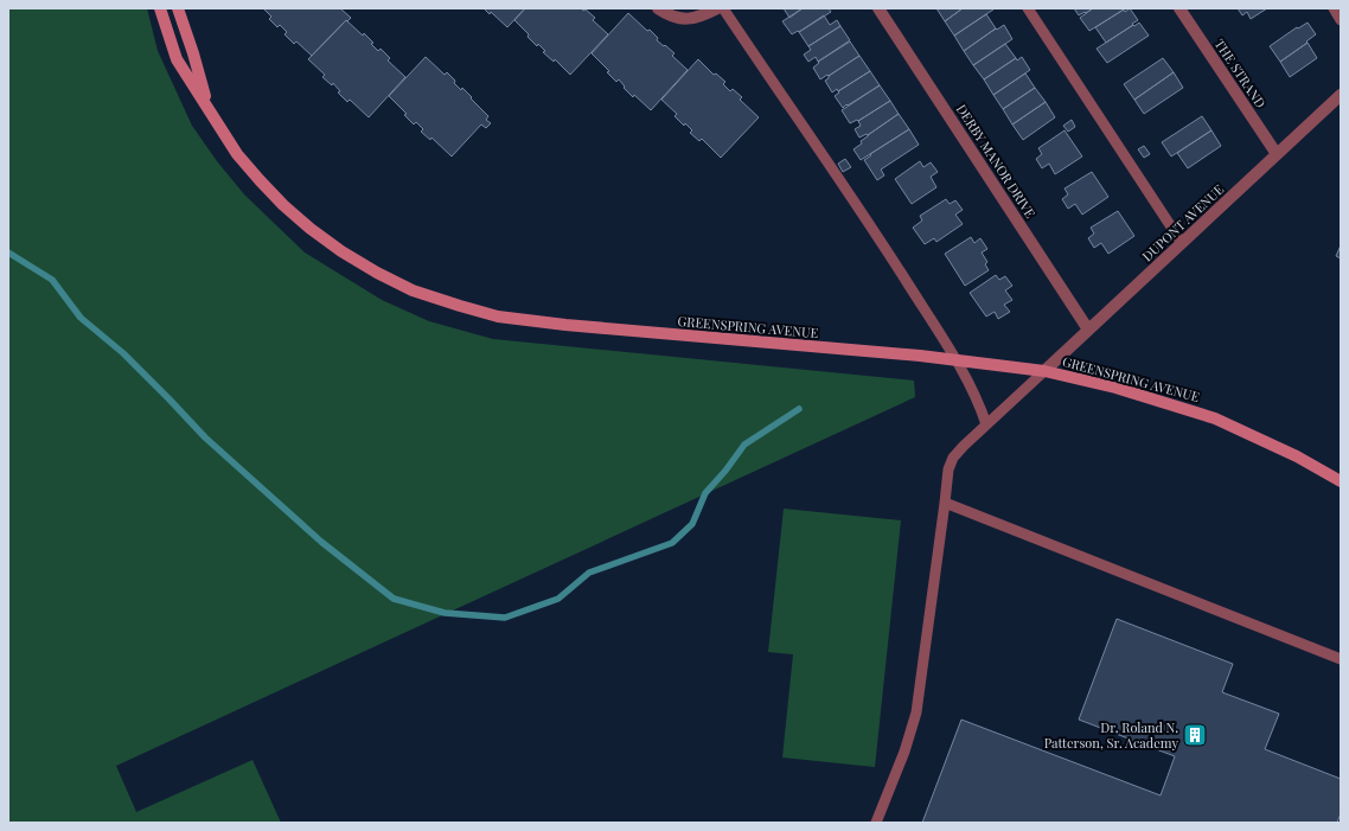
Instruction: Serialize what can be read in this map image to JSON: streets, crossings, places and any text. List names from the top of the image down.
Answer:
{
  "streets": {
    "main road": ["GREENSPRING AVENUE"],
    "street": ["THE STRAND", "DERBY MANOR DRIVE", "DUPONT AVENUE"]
  },
  "crossings": [
    ["THE STRAND", "DUPONT AVENUE"],
    ["DERBY MANOR DRIVE", "DUPONT AVENUE"],
    ["DUPONT AVENUE", "GREENSPRING AVENUE"]
  ],
  "places": {
    "building": ["Dr. Roland N. Patterson, Sr. Academy"]
  }
}
